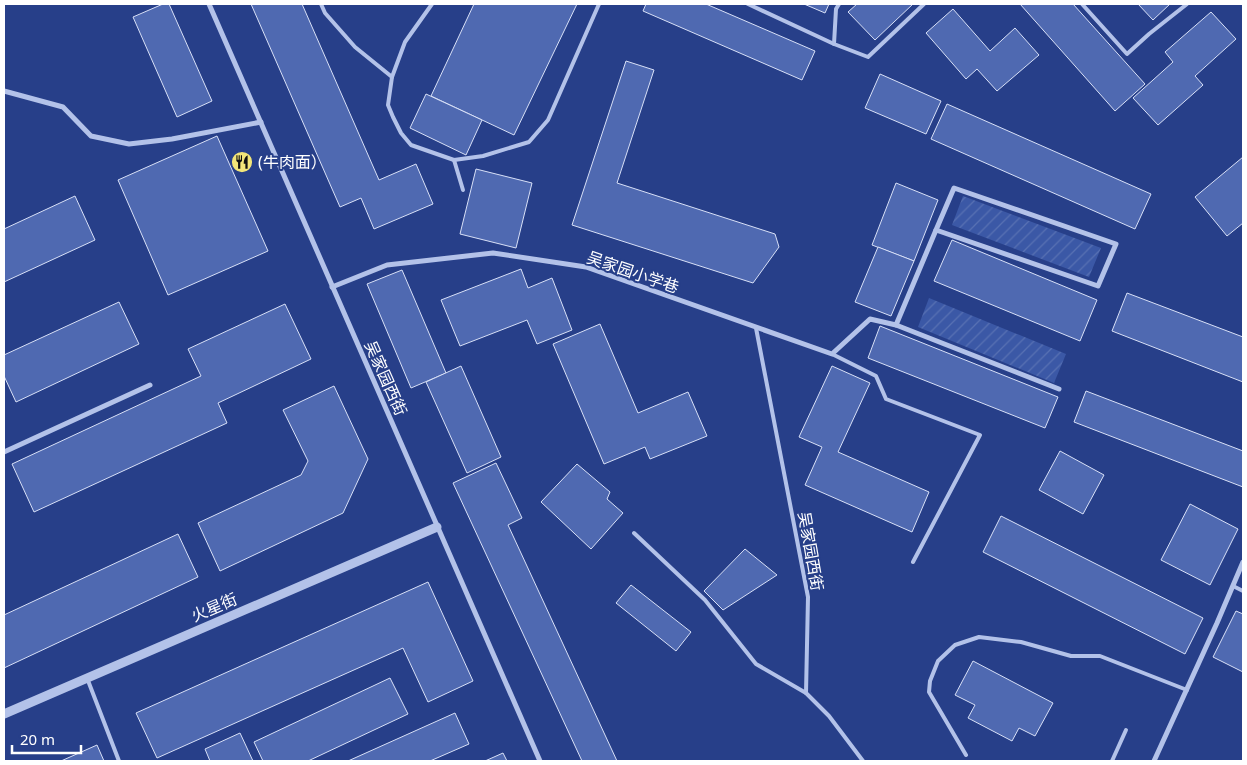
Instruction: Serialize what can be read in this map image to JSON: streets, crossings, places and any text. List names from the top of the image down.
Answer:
{
  "streets": {
    "street": ["吴家园小学巷", "吴家园西街", "火星街"]
  },
  "crossings": [
    ["吴家园小学巷", "吴家园西街"],
    ["吴家园西街", "火星街"]
  ],
  "places": {
    "restaurant": ["(牛肉面）"]
  },
  "scale_bar": "20 m"
}
